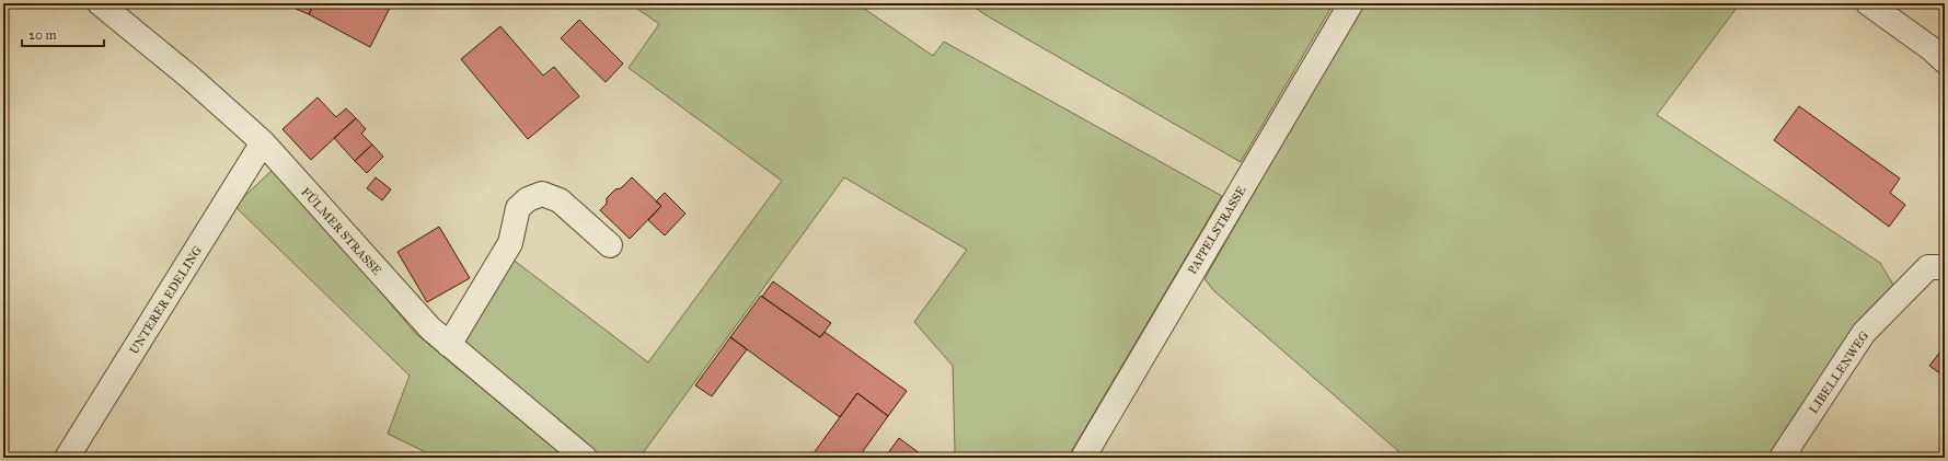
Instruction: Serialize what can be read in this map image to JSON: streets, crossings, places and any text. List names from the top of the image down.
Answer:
{
  "streets": {
    "street": [
      "PAPPELSTRASSE",
      "FÜLMER STRASSE",
      "UNTERER EDELING",
      "LIBELLENWEG"
    ]
  },
  "crossings": [
    ["FÜLMER STRASSE", "UNTERER EDELING"]
  ],
  "scale_bar": "20 m"
}
